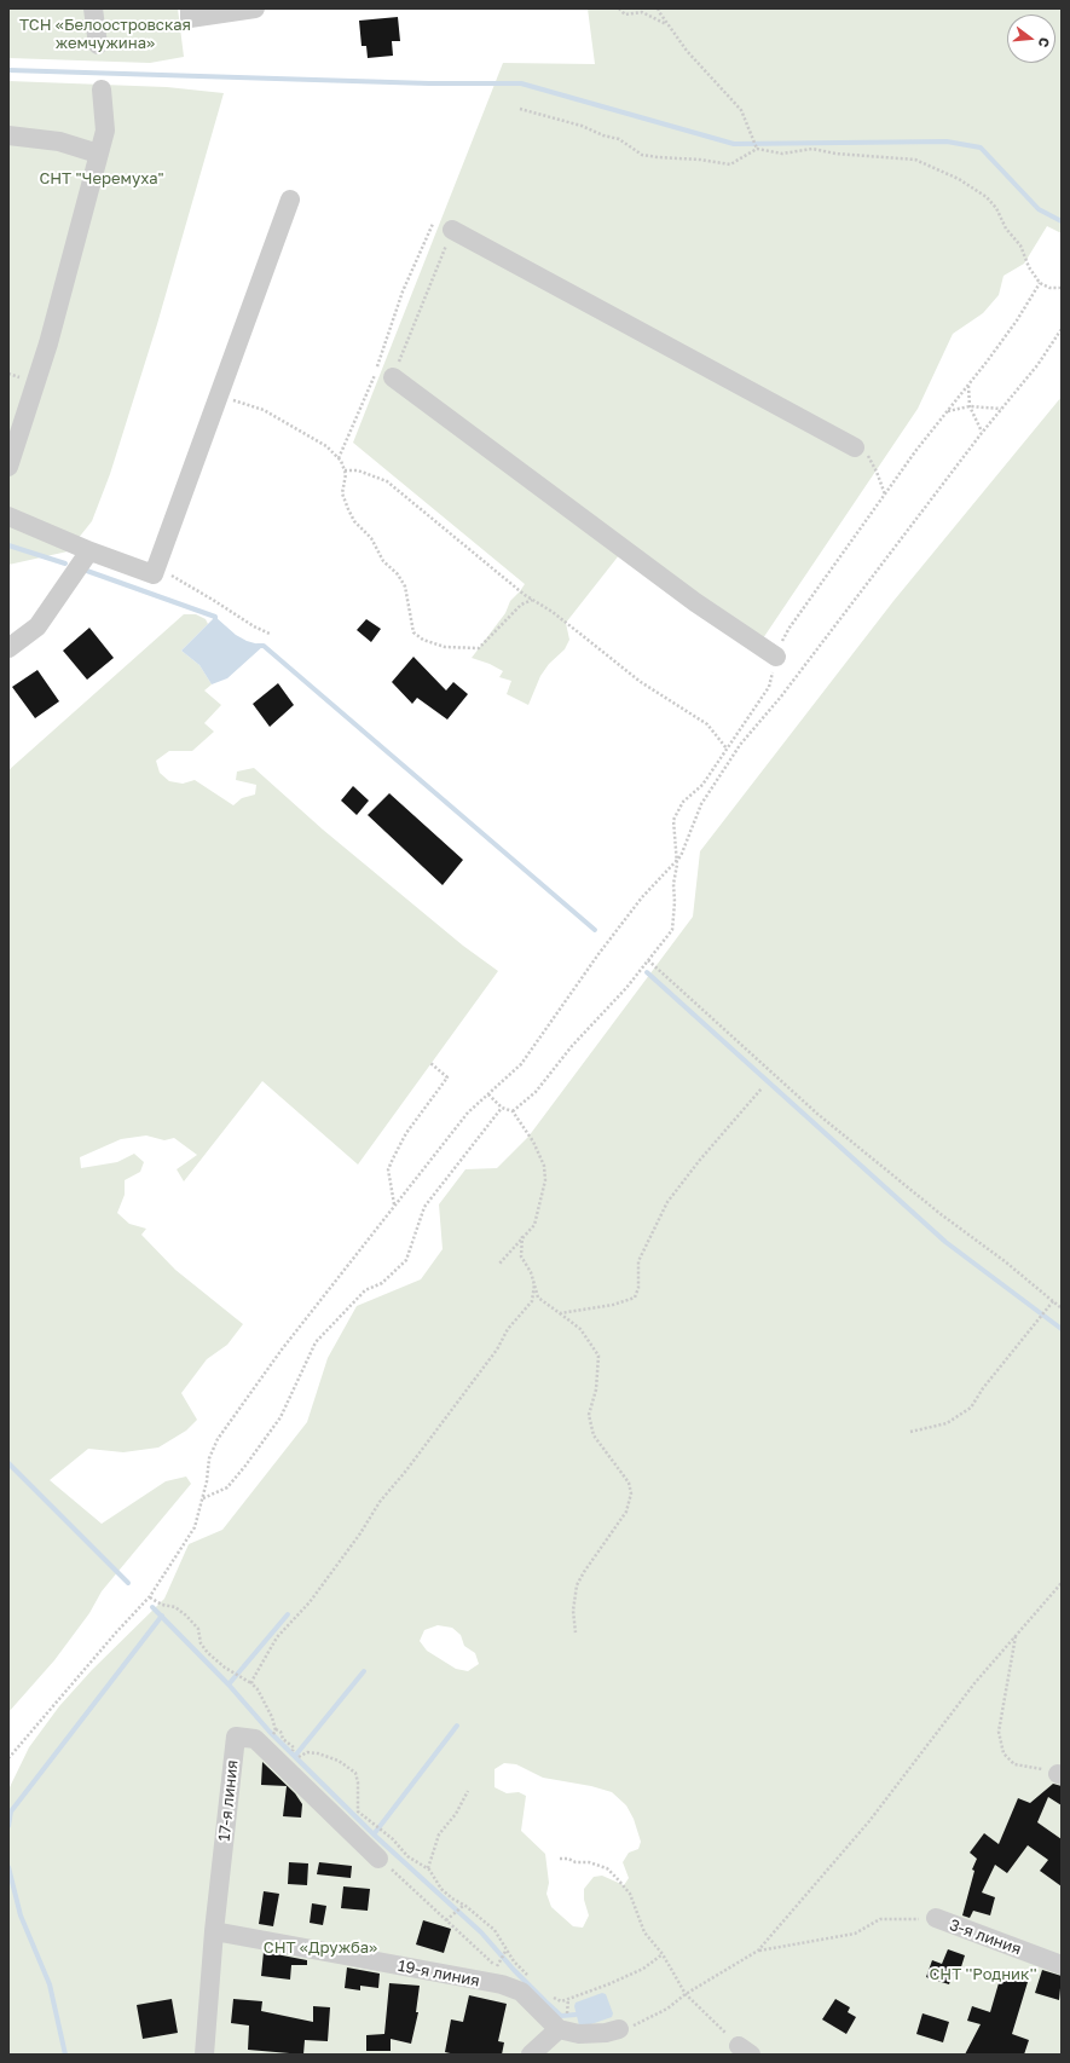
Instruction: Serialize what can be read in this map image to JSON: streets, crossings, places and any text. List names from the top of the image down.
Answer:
{
  "streets": {
    "street": ["17-я линия", "3-я линия", "19-я линия"]
  },
  "crossings": [
    ["17-я линия", "19-я линия"]
  ],
  "parks": [
    "ТСН «Белоостровская жемчужина»",
    "СНТ \"Черемуха\"",
    "СНТ «Дружба»",
    "СНТ ''Родник''"
  ],
  "north": "right"
}
